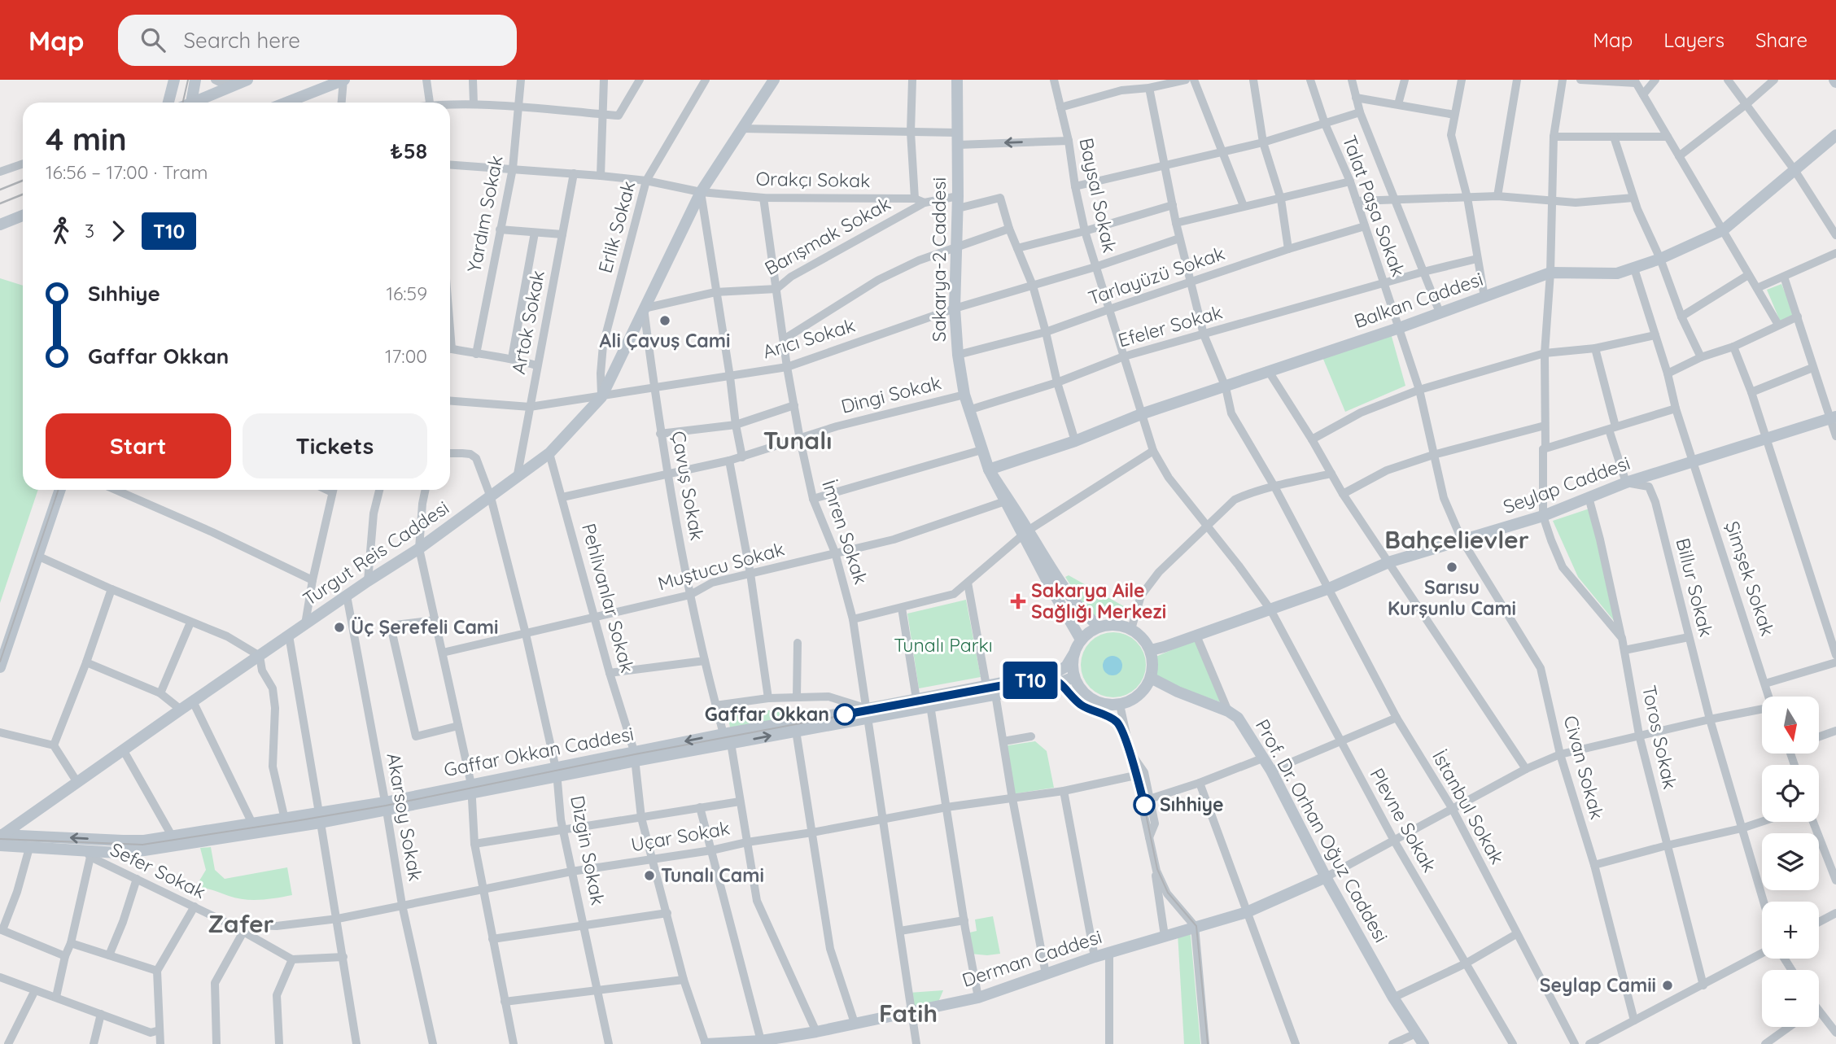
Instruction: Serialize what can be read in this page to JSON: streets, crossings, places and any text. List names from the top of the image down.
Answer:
{
  "streets": {
    "main road": [
      "Sakarya-2 Caddesi",
      "Balkan Caddesi",
      "Seylap Caddesi",
      "Turgut Reis Caddesi",
      "Gaffar Okkan Caddesi",
      "Prof. Dr. Orhan Oğuz Caddesi",
      "Derman Caddesi"
    ],
    "street": [
      "Orakçı Sokak",
      "Baysal Sokak",
      "Talat Paşa Sokak",
      "Yardım Sokak",
      "Erlik Sokak",
      "Barışmak Sokak",
      "Tarlayüzü Sokak",
      "Artok Sokak",
      "Efeler Sokak",
      "Arıcı Sokak",
      "Dingi Sokak",
      "Çavuş Sokak",
      "İmren Sokak",
      "Muştucu Sokak",
      "Şimşek Sokak",
      "Billur Sokak",
      "Pehlivanlar Sokak",
      "Toros Sokak",
      "Civan Sokak",
      "İstanbul Sokak",
      "Akarsoy Sokak",
      "Plevne Sokak",
      "Uçar Sokak",
      "Dizgin Sokak",
      "Sefer Sokak"
    ]
  },
  "crossings": [
    ["Orakçı Sokak", "Yardım Sokak"],
    ["Orakçı Sokak", "Erlik Sokak"],
    ["Orakçı Sokak", "Barışmak Sokak"],
    ["Orakçı Sokak", "Artok Sokak"],
    ["Orakçı Sokak", "İmren Sokak"],
    ["Orakçı Sokak", "Turgut Reis Caddesi"],
    ["Baysal Sokak", "Tarlayüzü Sokak"],
    ["Baysal Sokak", "Balkan Caddesi"],
    ["Baysal Sokak", "Efeler Sokak"],
    ["Baysal Sokak", "Arıcı Sokak"],
    ["Baysal Sokak", "Plevne Sokak"],
    ["Talat Paşa Sokak", "Tarlayüzü Sokak"],
    ["Talat Paşa Sokak", "Balkan Caddesi"],
    ["Talat Paşa Sokak", "Efeler Sokak"],
    ["Talat Paşa Sokak", "Seylap Caddesi"],
    ["Talat Paşa Sokak", "Civan Sokak"],
    ["Erlik Sokak", "Arıcı Sokak"],
    ["Erlik Sokak", "Turgut Reis Caddesi"],
    ["Barışmak Sokak", "Çavuş Sokak"],
    ["Barışmak Sokak", "İmren Sokak"],
    ["Barışmak Sokak", "Turgut Reis Caddesi"],
    ["Sakarya-2 Caddesi", "Tarlayüzü Sokak"],
    ["Sakarya-2 Caddesi", "Balkan Caddesi"],
    ["Sakarya-2 Caddesi", "Efeler Sokak"],
    ["Sakarya-2 Caddesi", "Arıcı Sokak"],
    ["Sakarya-2 Caddesi", "Dingi Sokak"],
    ["Sakarya-2 Caddesi", "Seylap Caddesi"],
    ["Sakarya-2 Caddesi", "Muştucu Sokak"],
    ["Sakarya-2 Caddesi", "Gaffar Okkan Caddesi"],
    ["Sakarya-2 Caddesi", "Prof. Dr. Orhan Oğuz Caddesi"],
    ["Tarlayüzü Sokak", "İstanbul Sokak"],
    ["Balkan Caddesi", "Şimşek Sokak"],
    ["Balkan Caddesi", "İstanbul Sokak"],
    ["Artok Sokak", "Arıcı Sokak"],
    ["Artok Sokak", "Turgut Reis Caddesi"],
    ["Efeler Sokak", "İstanbul Sokak"],
    ["Arıcı Sokak", "Çavuş Sokak"],
    ["Arıcı Sokak", "İmren Sokak"],
    ["Arıcı Sokak", "Turgut Reis Caddesi"],
    ["Arıcı Sokak", "İstanbul Sokak"],
    ["Dingi Sokak", "Çavuş Sokak"],
    ["Dingi Sokak", "İmren Sokak"],
    ["Dingi Sokak", "Pehlivanlar Sokak"],
    ["Seylap Caddesi", "Şimşek Sokak"],
    ["Seylap Caddesi", "Billur Sokak"],
    ["Seylap Caddesi", "Toros Sokak"],
    ["Seylap Caddesi", "Gaffar Okkan Caddesi"],
    ["Seylap Caddesi", "Civan Sokak"],
    ["Seylap Caddesi", "İstanbul Sokak"],
    ["Seylap Caddesi", "Plevne Sokak"],
    ["Seylap Caddesi", "Prof. Dr. Orhan Oğuz Caddesi"],
    ["Çavuş Sokak", "Turgut Reis Caddesi"],
    ["Çavuş Sokak", "Muştucu Sokak"],
    ["Çavuş Sokak", "Gaffar Okkan Caddesi"],
    ["Çavuş Sokak", "Uçar Sokak"],
    ["Çavuş Sokak", "Derman Caddesi"],
    ["İmren Sokak", "Muştucu Sokak"],
    ["İmren Sokak", "Gaffar Okkan Caddesi"],
    ["İmren Sokak", "Uçar Sokak"],
    ["İmren Sokak", "Derman Caddesi"],
    ["Turgut Reis Caddesi", "Pehlivanlar Sokak"],
    ["Turgut Reis Caddesi", "Gaffar Okkan Caddesi"],
    ["Turgut Reis Caddesi", "Akarsoy Sokak"],
    ["Turgut Reis Caddesi", "Dizgin Sokak"],
    ["Muştucu Sokak", "Pehlivanlar Sokak"],
    ["Muştucu Sokak", "Dizgin Sokak"],
    ["Pehlivanlar Sokak", "Gaffar Okkan Caddesi"],
    ["Pehlivanlar Sokak", "Uçar Sokak"],
    ["Pehlivanlar Sokak", "Derman Caddesi"],
    ["Gaffar Okkan Caddesi", "Akarsoy Sokak"],
    ["Gaffar Okkan Caddesi", "Prof. Dr. Orhan Oğuz Caddesi"],
    ["Gaffar Okkan Caddesi", "Dizgin Sokak"],
    ["Gaffar Okkan Caddesi", "Sefer Sokak"],
    ["Akarsoy Sokak", "Uçar Sokak"],
    ["Prof. Dr. Orhan Oğuz Caddesi", "Derman Caddesi"],
    ["Uçar Sokak", "Dizgin Sokak"],
    ["Uçar Sokak", "Sefer Sokak"]
  ],
  "districts": [
    "Tunalı",
    "Bahçelievler",
    "Zafer",
    "Fatih"
  ],
  "parks": ["Tunalı Parkı"],
  "places": {
    "other": [
      "Ali Çavuş Cami",
      "Sarısu Kurşunlu Cami",
      "Üç Şerefeli Cami",
      "Gaffar Okkan",
      "Sıhhiye",
      "Tunalı Cami",
      "Seylap Camii"
    ],
    "health": ["Sakarya Aile Sağlığı Merkezi"]
  },
  "lines": ["tram line T10"],
  "north": "bottom",
  "page": {
    "header": "Map",
    "search": "Search here",
    "nav": ["Map", "Layers", "Share"],
    "on_map": "T10",
    "heading": ["4 min", "16:56 – 17:00 · Tram", "₺58"],
    "legs": ["3", "T10"],
    "list": [
      {
        "name": "Sıhhiye",
        "value": "16:59"
      },
      {
        "name": "Gaffar Okkan",
        "value": "17:00"
      }
    ],
    "buttons": ["Start", "Tickets"],
    "map_buttons": ["+", "−"]
  }
}
